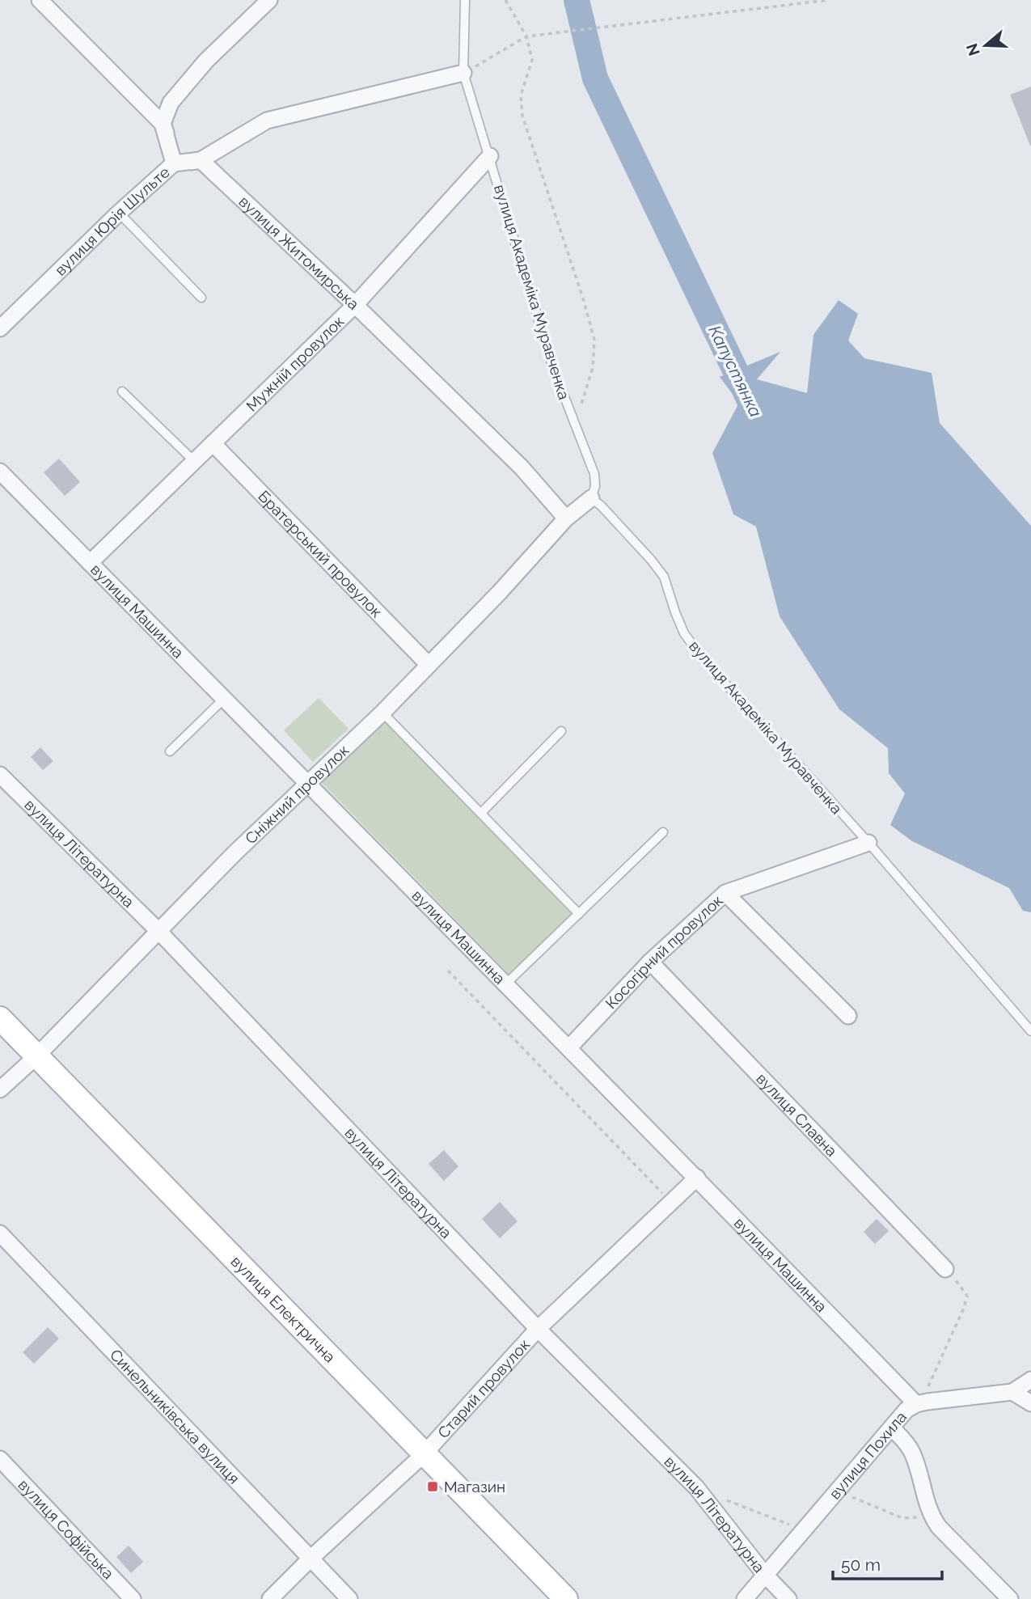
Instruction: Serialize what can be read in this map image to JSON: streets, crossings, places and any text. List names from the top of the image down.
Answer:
{
  "streets": {
    "street": [
      "вулиця Юрія Шульте",
      "вулиця Житомирська",
      "Мужній провулок",
      "Братерський провулок",
      "вулиця Машинна",
      "Сніжний провулок",
      "вулиця Літературна",
      "Косогірний провулок",
      "вулиця Славна",
      "вулиця Електрична",
      "Старий провулок",
      "Синельниківська вулиця",
      "вулиця Похила",
      "вулиця Софійська"
    ],
    "lane": ["вулиця Академіка Муравченка"]
  },
  "crossings": [
    ["вулиця Житомирська", "Мужній провулок"],
    ["вулиця Житомирська", "Сніжний провулок"],
    ["вулиця Академіка Муравченка", "Мужній провулок"],
    ["вулиця Академіка Муравченка", "Сніжний провулок"],
    ["вулиця Академіка Муравченка", "Косогірний провулок"],
    ["Мужній провулок", "Братерський провулок"],
    ["Мужній провулок", "вулиця Машинна"],
    ["Братерський провулок", "Сніжний провулок"],
    ["вулиця Машинна", "Сніжний провулок"],
    ["вулиця Машинна", "Косогірний провулок"],
    ["вулиця Машинна", "Старий провулок"],
    ["вулиця Машинна", "вулиця Похила"],
    ["Сніжний провулок", "вулиця Літературна"],
    ["Сніжний провулок", "вулиця Електрична"],
    ["вулиця Літературна", "Старий провулок"],
    ["вулиця Літературна", "вулиця Похила"],
    ["Косогірний провулок", "вулиця Славна"],
    ["вулиця Електрична", "Старий провулок"],
    ["Старий провулок", "Синельниківська вулиця"]
  ],
  "water": ["Капустянка"],
  "places": {
    "transit": ["Магазин"]
  },
  "scale_bar": "50 m",
  "north": "left"
}
